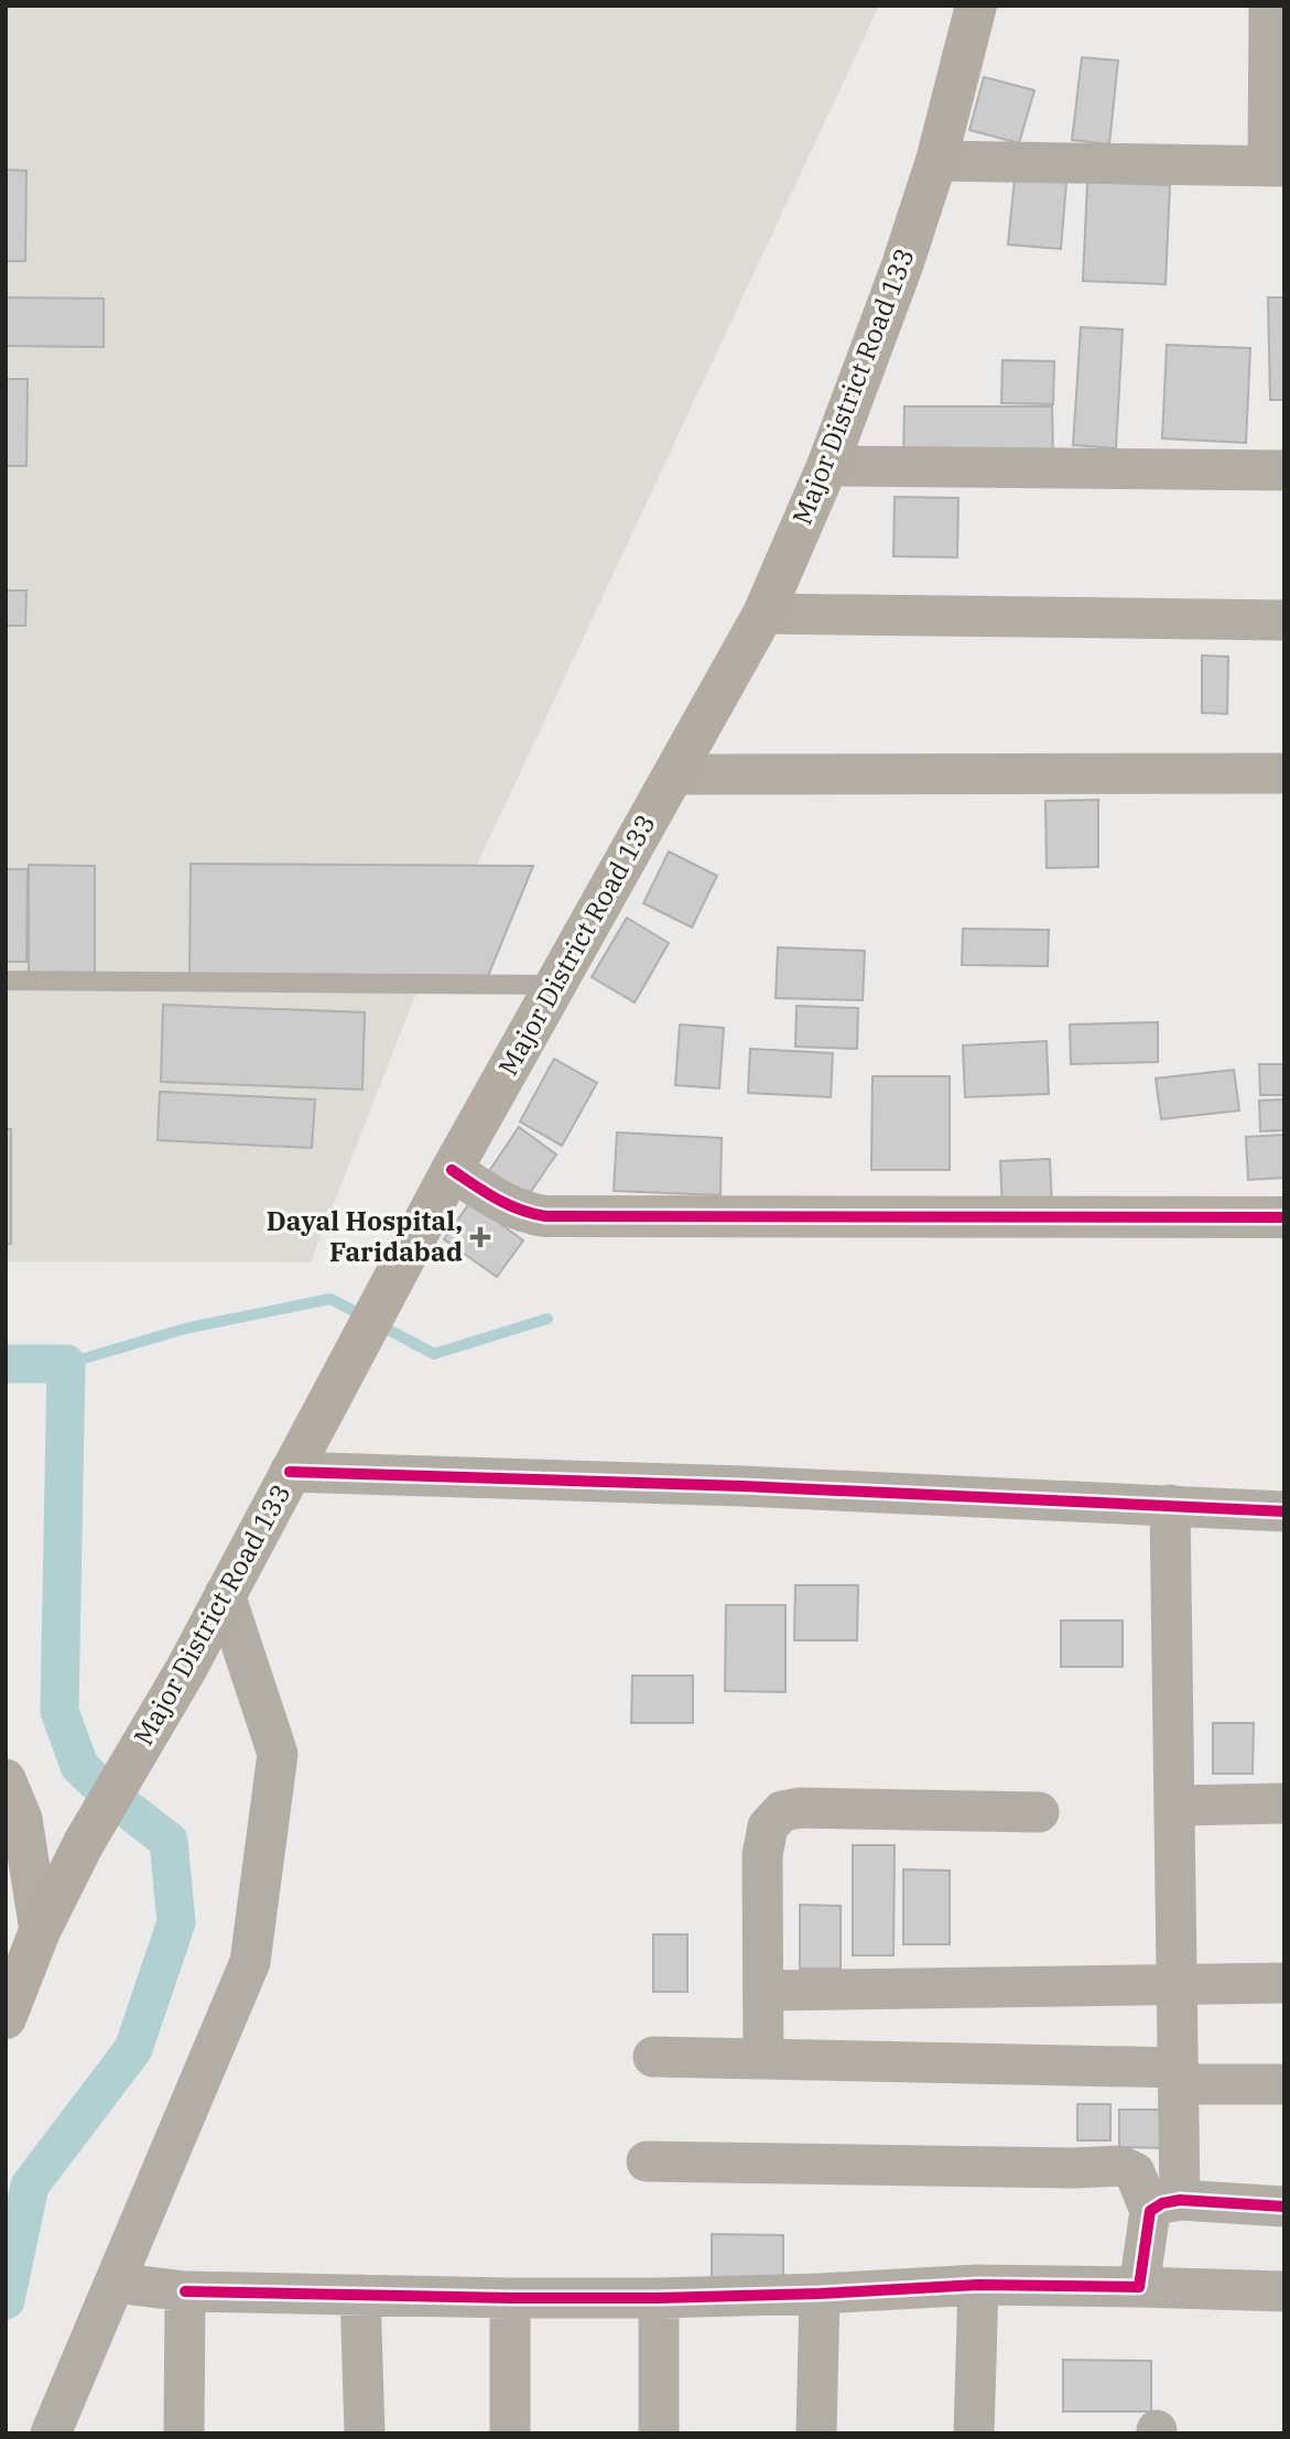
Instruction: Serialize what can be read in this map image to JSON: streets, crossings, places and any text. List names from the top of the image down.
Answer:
{
  "streets": {
    "main road": ["Major District Road 133"]
  },
  "places": {
    "health": ["Dayal Hospital, Faridabad"]
  }
}
